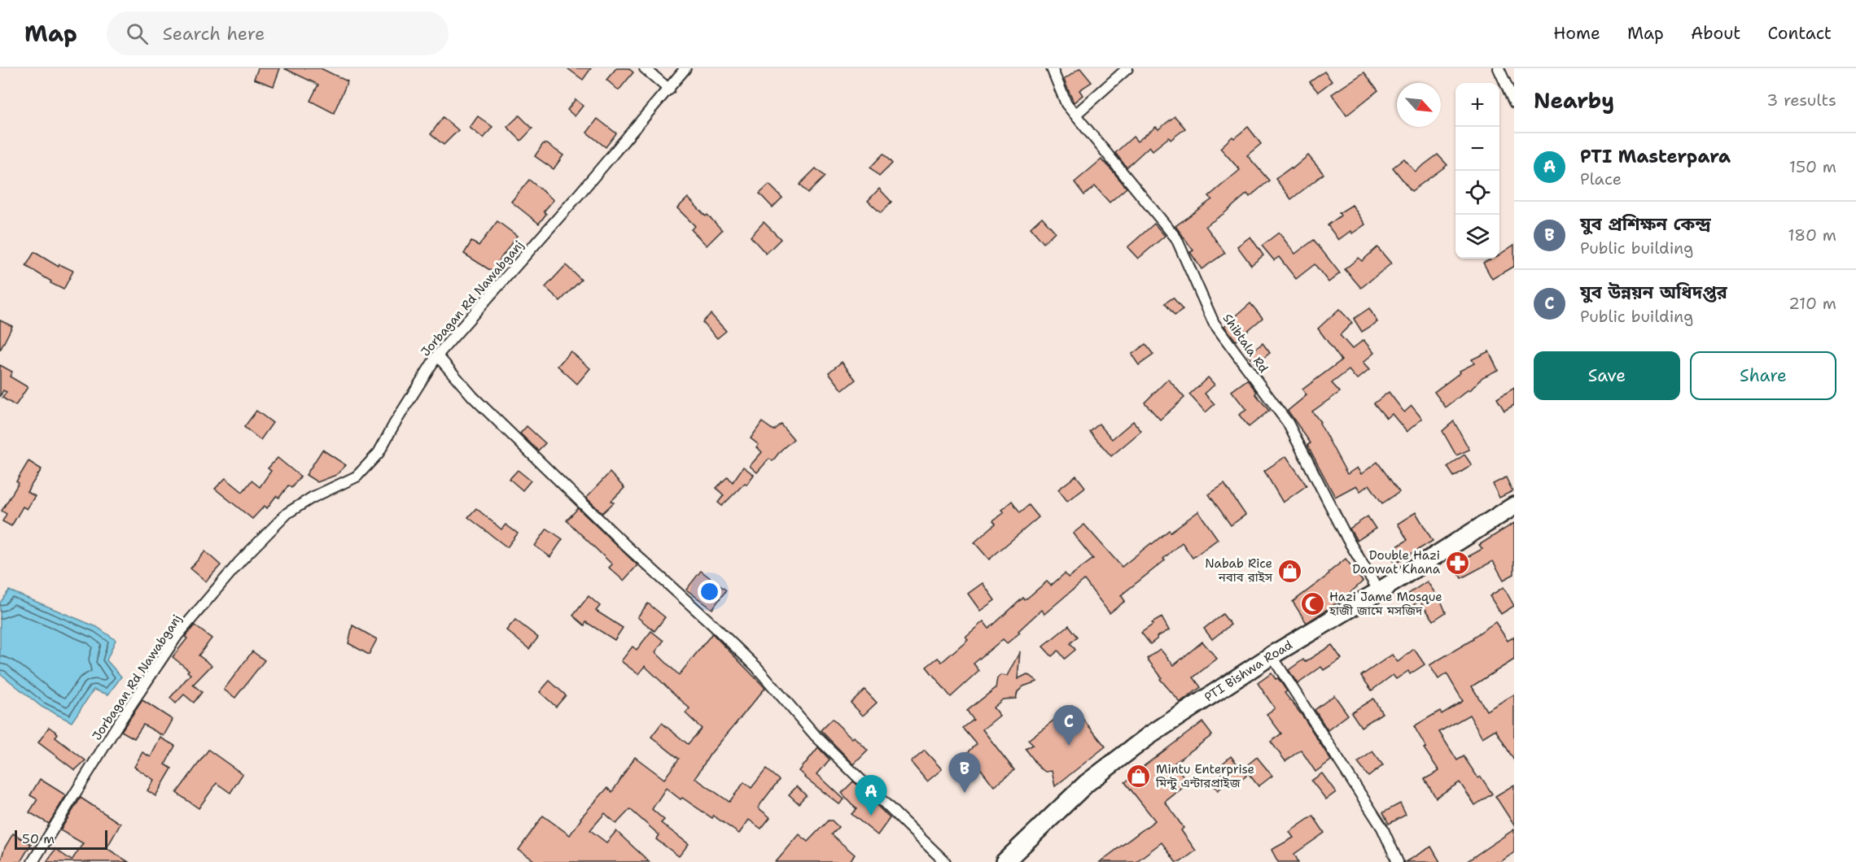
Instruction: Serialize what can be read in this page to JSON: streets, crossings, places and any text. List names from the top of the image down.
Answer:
{
  "streets": {
    "highway": ["PTI Bishwa Road"],
    "street": ["Jorbagan Rd Nawabganj", "Shibtala Rd"]
  },
  "crossings": [
    ["Shibtala Rd", "PTI Bishwa Road"]
  ],
  "places": {
    "pharmacy": ["Double Hazi Daowat Khana"],
    "shop": ["Nabab Rice নবাব রাইস", "Mintu Enterprise মিন্টু এন্টারপ্রাইজ"],
    "mosque": ["Hazi Jame Mosque হাজী জামে মসজিদ"]
  },
  "scale_bar": "50 m",
  "north": "bottom right",
  "page": {
    "header": "Map",
    "search": "Search here",
    "nav": [
      "Home",
      "Map",
      "About",
      "Contact"
    ],
    "heading": ["Nearby", "3 results"],
    "map_buttons": ["+", "−"],
    "list": [
      {
        "mark": "A",
        "name": "PTI Masterpara",
        "note": "Place",
        "value": "150 m"
      },
      {
        "mark": "B",
        "name": "যুব প্রশিক্ষন কেন্দ্র",
        "note": "Public building",
        "value": "180 m"
      },
      {
        "mark": "C",
        "name": "যুব উন্নয়ন অধিদপ্তর",
        "note": "Public building",
        "value": "210 m"
      }
    ],
    "buttons": ["Save", "Share"],
    "pins": ["C", "B", "A"],
    "scale": "50 m"
  }
}
